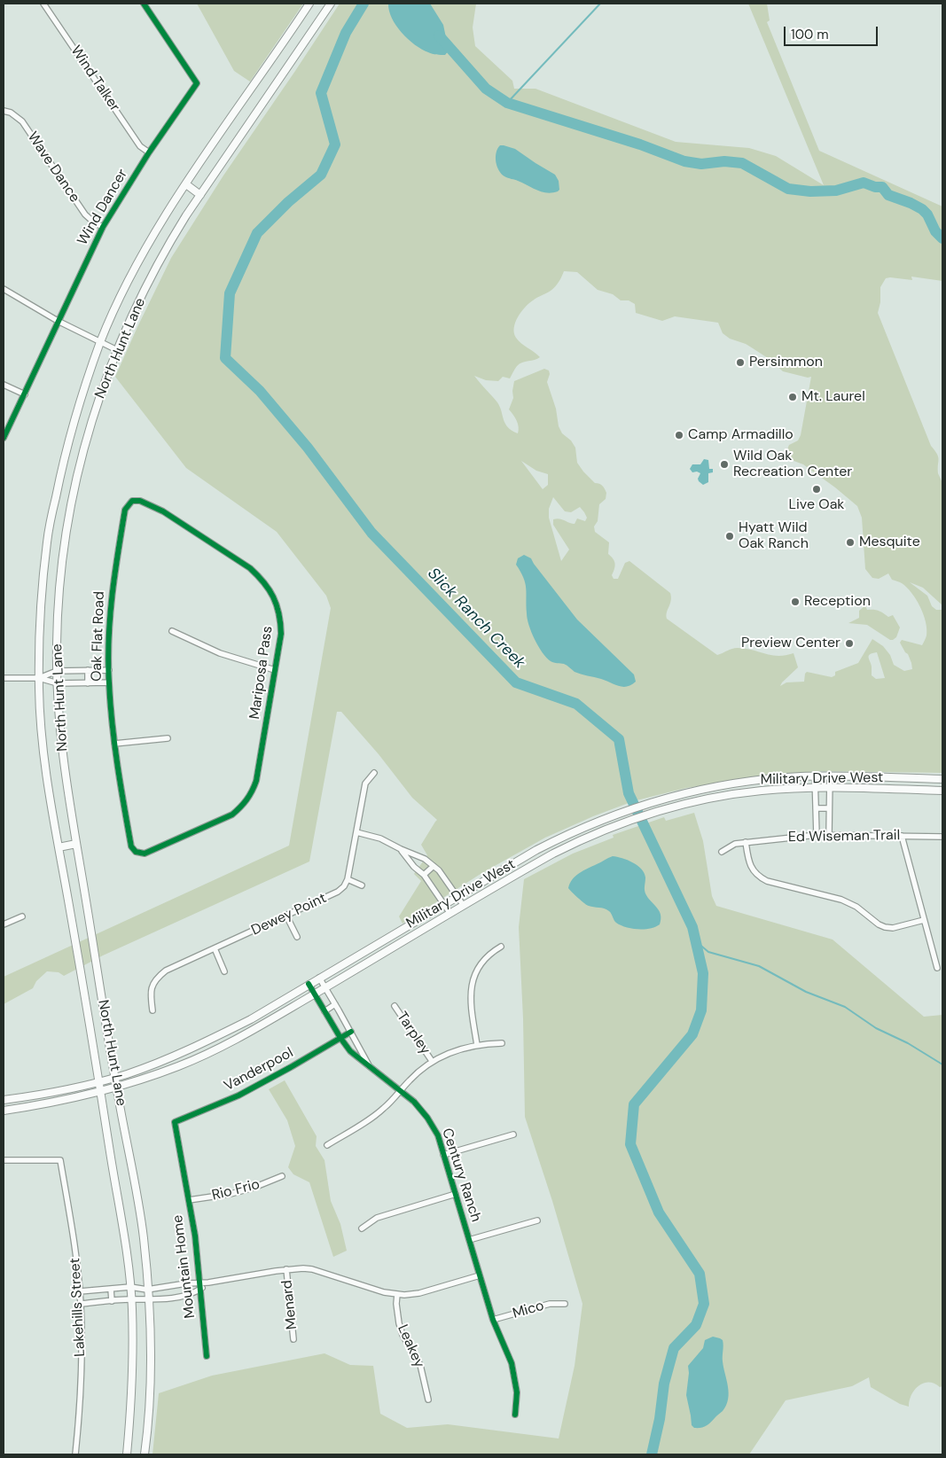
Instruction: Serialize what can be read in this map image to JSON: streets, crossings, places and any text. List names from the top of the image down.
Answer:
{
  "streets": {
    "main road": ["North Hunt Lane", "Military Drive West"],
    "street": [
      "Wind Talker",
      "Wave Dance",
      "Wind Dancer",
      "Oak Flat Road",
      "Mariposa Pass",
      "Ed Wiseman Trail",
      "Dewey Point",
      "Tarpley",
      "Vanderpool",
      "Century Ranch",
      "Rio Frio",
      "Mountain Home",
      "Menard",
      "Lakehills Street",
      "Mico",
      "Leakey"
    ]
  },
  "crossings": [
    ["Wind Talker", "Wind Dancer"],
    ["Wave Dance", "Wind Dancer"],
    ["North Hunt Lane", "Military Drive West"],
    ["Oak Flat Road", "Mariposa Pass"],
    ["Military Drive West", "Century Ranch"],
    ["Vanderpool", "Century Ranch"],
    ["Vanderpool", "Mountain Home"],
    ["Century Ranch", "Mico"],
    ["Rio Frio", "Mountain Home"]
  ],
  "water": ["Slick Ranch Creek"],
  "places": [
    "Persimmon",
    "Mt. Laurel",
    "Camp Armadillo",
    "Wild Oak Recreation Center",
    "Live Oak",
    "Hyatt Wild Oak Ranch",
    "Mesquite",
    "Reception",
    "Preview Center"
  ],
  "scale_bar": "100 m"
}
